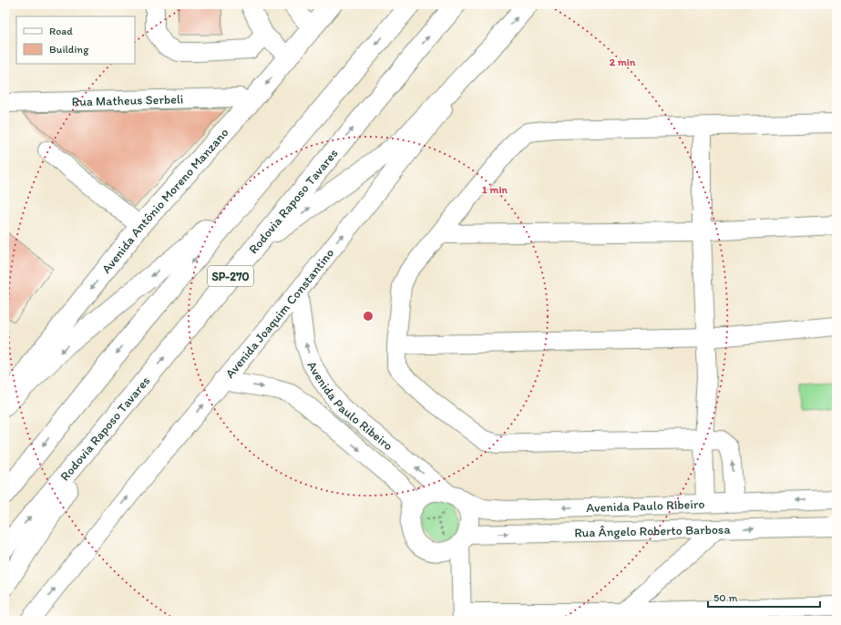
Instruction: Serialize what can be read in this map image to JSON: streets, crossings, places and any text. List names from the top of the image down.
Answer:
{
  "streets": {
    "main road": [
      "Rodovia Raposo Tavares",
      "Avenida Antônio Moreno Manzano",
      "SP-270",
      "Avenida Joaquim Constantino"
    ],
    "street": ["Rua Matheus Serbeli", "Avenida Paulo Ribeiro", "Rua Ângelo Roberto Barbosa"]
  },
  "crossings": [
    ["Rua Matheus Serbeli", "Avenida Antônio Moreno Manzano"],
    ["Avenida Joaquim Constantino", "Avenida Paulo Ribeiro"],
    ["Avenida Paulo Ribeiro", "Rua Ângelo Roberto Barbosa"]
  ],
  "legend": ["Road", "Building"],
  "scale_bar": "50 m",
  "rings": ["2 min", "1 min"]
}
